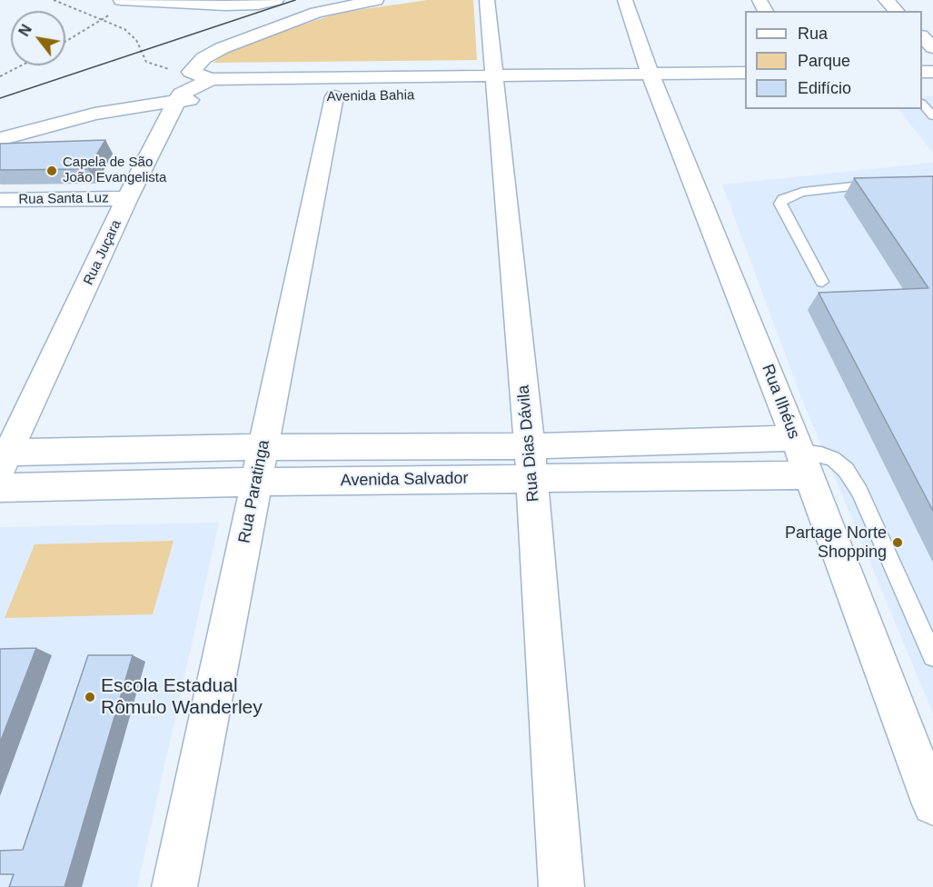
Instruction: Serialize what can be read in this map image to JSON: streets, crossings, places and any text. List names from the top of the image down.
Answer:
{
  "streets": {
    "street": [
      "Avenida Bahia",
      "Rua Santa Luz",
      "Rua Juçara",
      "Rua Ilhéus",
      "Rua Dias Dávila",
      "Avenida Salvador",
      "Rua Paratinga"
    ]
  },
  "crossings": [
    ["Avenida Bahia", "Rua Juçara"],
    ["Avenida Bahia", "Rua Ilhéus"],
    ["Avenida Bahia", "Rua Dias Dávila"],
    ["Rua Santa Luz", "Rua Juçara"],
    ["Rua Juçara", "Avenida Salvador"],
    ["Rua Ilhéus", "Avenida Salvador"],
    ["Rua Dias Dávila", "Avenida Salvador"],
    ["Avenida Salvador", "Rua Paratinga"]
  ],
  "places": ["Capela de São João Evangelista", "Partage Norte Shopping", "Escola Estadual Rômulo Wanderley"],
  "legend": ["Rua", "Parque", "Edifício"],
  "north": "top left"
}
